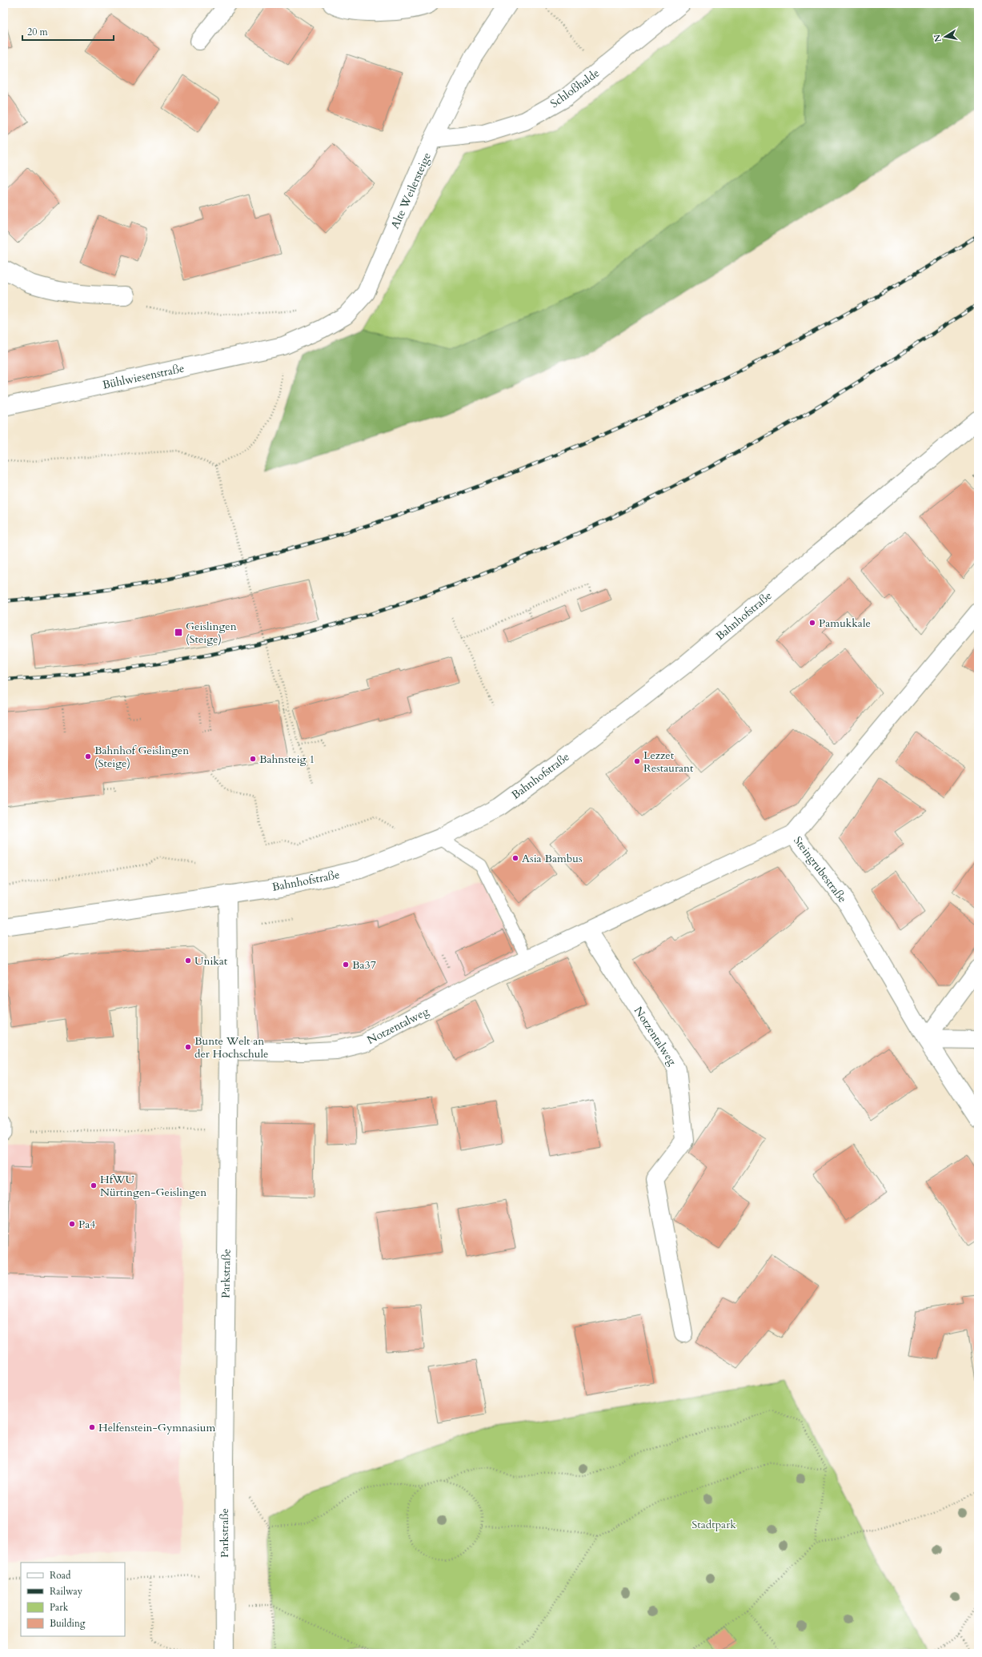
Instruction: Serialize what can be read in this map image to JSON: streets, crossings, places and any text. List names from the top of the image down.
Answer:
{
  "streets": {
    "street": [
      "Schloßhalde",
      "Alte Weilersteige",
      "Bühlwiesenstraße",
      "Bahnhofstraße",
      "Steingrubestraße",
      "Notzentalweg",
      "Parkstraße"
    ]
  },
  "crossings": [
    ["Schloßhalde", "Alte Weilersteige"],
    ["Alte Weilersteige", "Bühlwiesenstraße"],
    ["Bahnhofstraße", "Parkstraße"],
    ["Steingrubestraße", "Notzentalweg"],
    ["Notzentalweg", "Parkstraße"]
  ],
  "parks": ["Stadtpark"],
  "places": {
    "other": [
      "Pamukkale",
      "Bahnhof Geislingen (Steige)",
      "Bahnsteig 1",
      "Lezzet Restaurant",
      "Asia Bambus",
      "Unikat",
      "Ba37",
      "Bunte Welt an der Hochschule",
      "HfWU Nürtingen-Geislingen",
      "Pa4",
      "Helfenstein-Gymnasium"
    ],
    "transit": ["Geislingen (Steige)"]
  },
  "legend": [
    "Road",
    "Railway",
    "Park",
    "Building"
  ],
  "scale_bar": "20 m",
  "north": "left"
}
